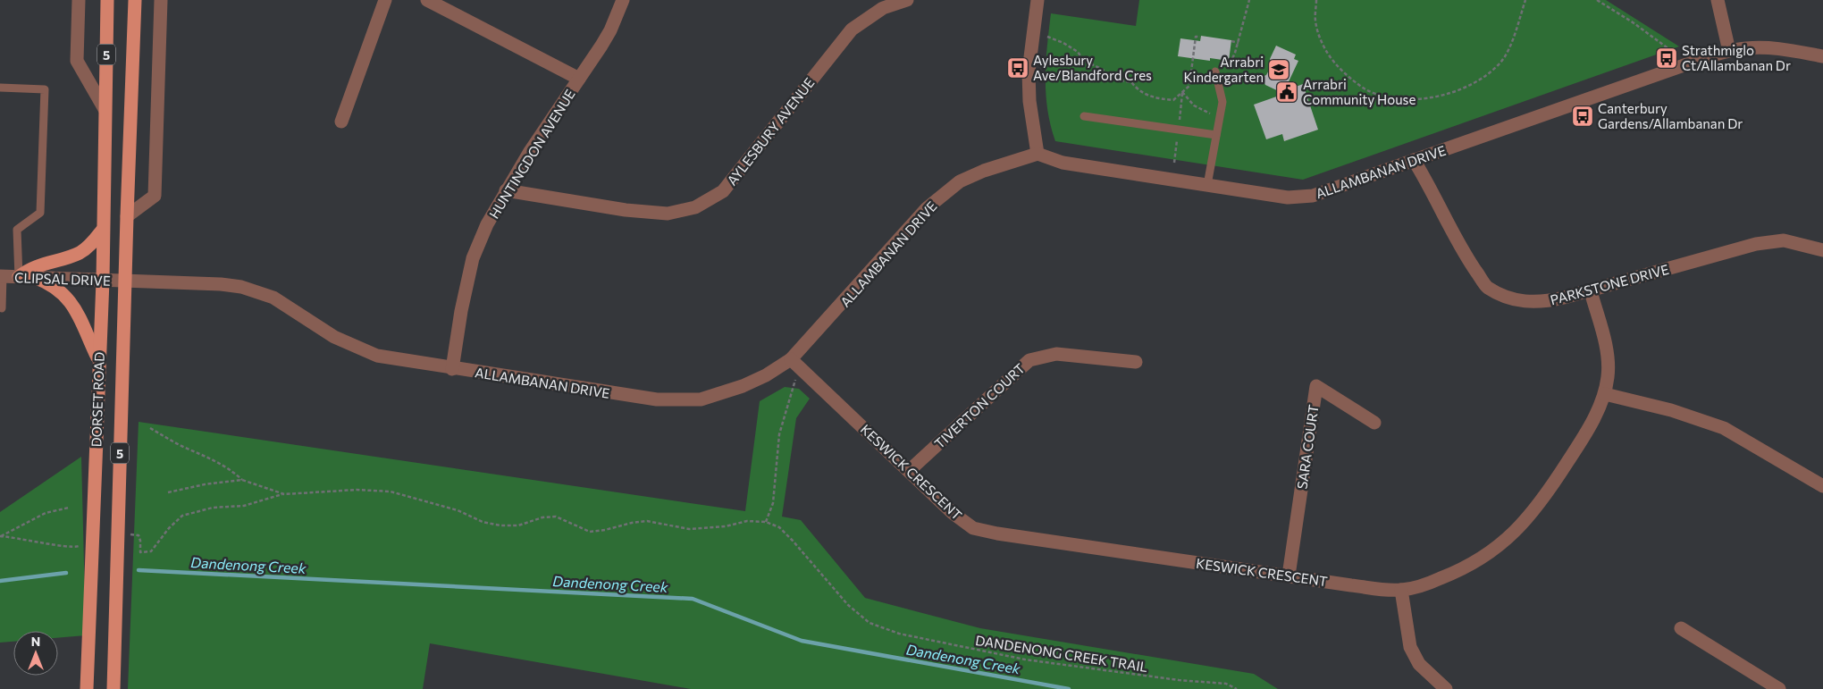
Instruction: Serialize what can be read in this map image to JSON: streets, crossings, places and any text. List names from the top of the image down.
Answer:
{
  "streets": {
    "main road": ["5", "DORSET ROAD"],
    "street": [
      "AYLESBURY AVENUE",
      "HUNTINGDON AVENUE",
      "ALLAMBANAN DRIVE",
      "CLIPSAL DRIVE",
      "PARKSTONE DRIVE",
      "TIVERTON COURT",
      "SARA COURT",
      "KESWICK CRESCENT"
    ],
    "path": ["DANDENONG CREEK TRAIL"]
  },
  "crossings": [
    ["AYLESBURY AVENUE", "HUNTINGDON AVENUE"],
    ["HUNTINGDON AVENUE", "ALLAMBANAN DRIVE"],
    ["ALLAMBANAN DRIVE", "CLIPSAL DRIVE"],
    ["ALLAMBANAN DRIVE", "PARKSTONE DRIVE"],
    ["ALLAMBANAN DRIVE", "DORSET ROAD"],
    ["ALLAMBANAN DRIVE", "KESWICK CRESCENT"],
    ["CLIPSAL DRIVE", "DORSET ROAD"],
    ["PARKSTONE DRIVE", "KESWICK CRESCENT"],
    ["TIVERTON COURT", "KESWICK CRESCENT"],
    ["SARA COURT", "KESWICK CRESCENT"]
  ],
  "water": ["Dandenong Creek"],
  "places": {
    "bus stop": ["Strathmiglo Ct/Allambanan Dr", "Aylesbury Ave/Blandford Cres", "Canterbury Gardens/Allambanan Dr"],
    "school or university": ["Arrabri Kindergarten"],
    "public building": ["Arrabri Community House"]
  },
  "north": "top"
}
